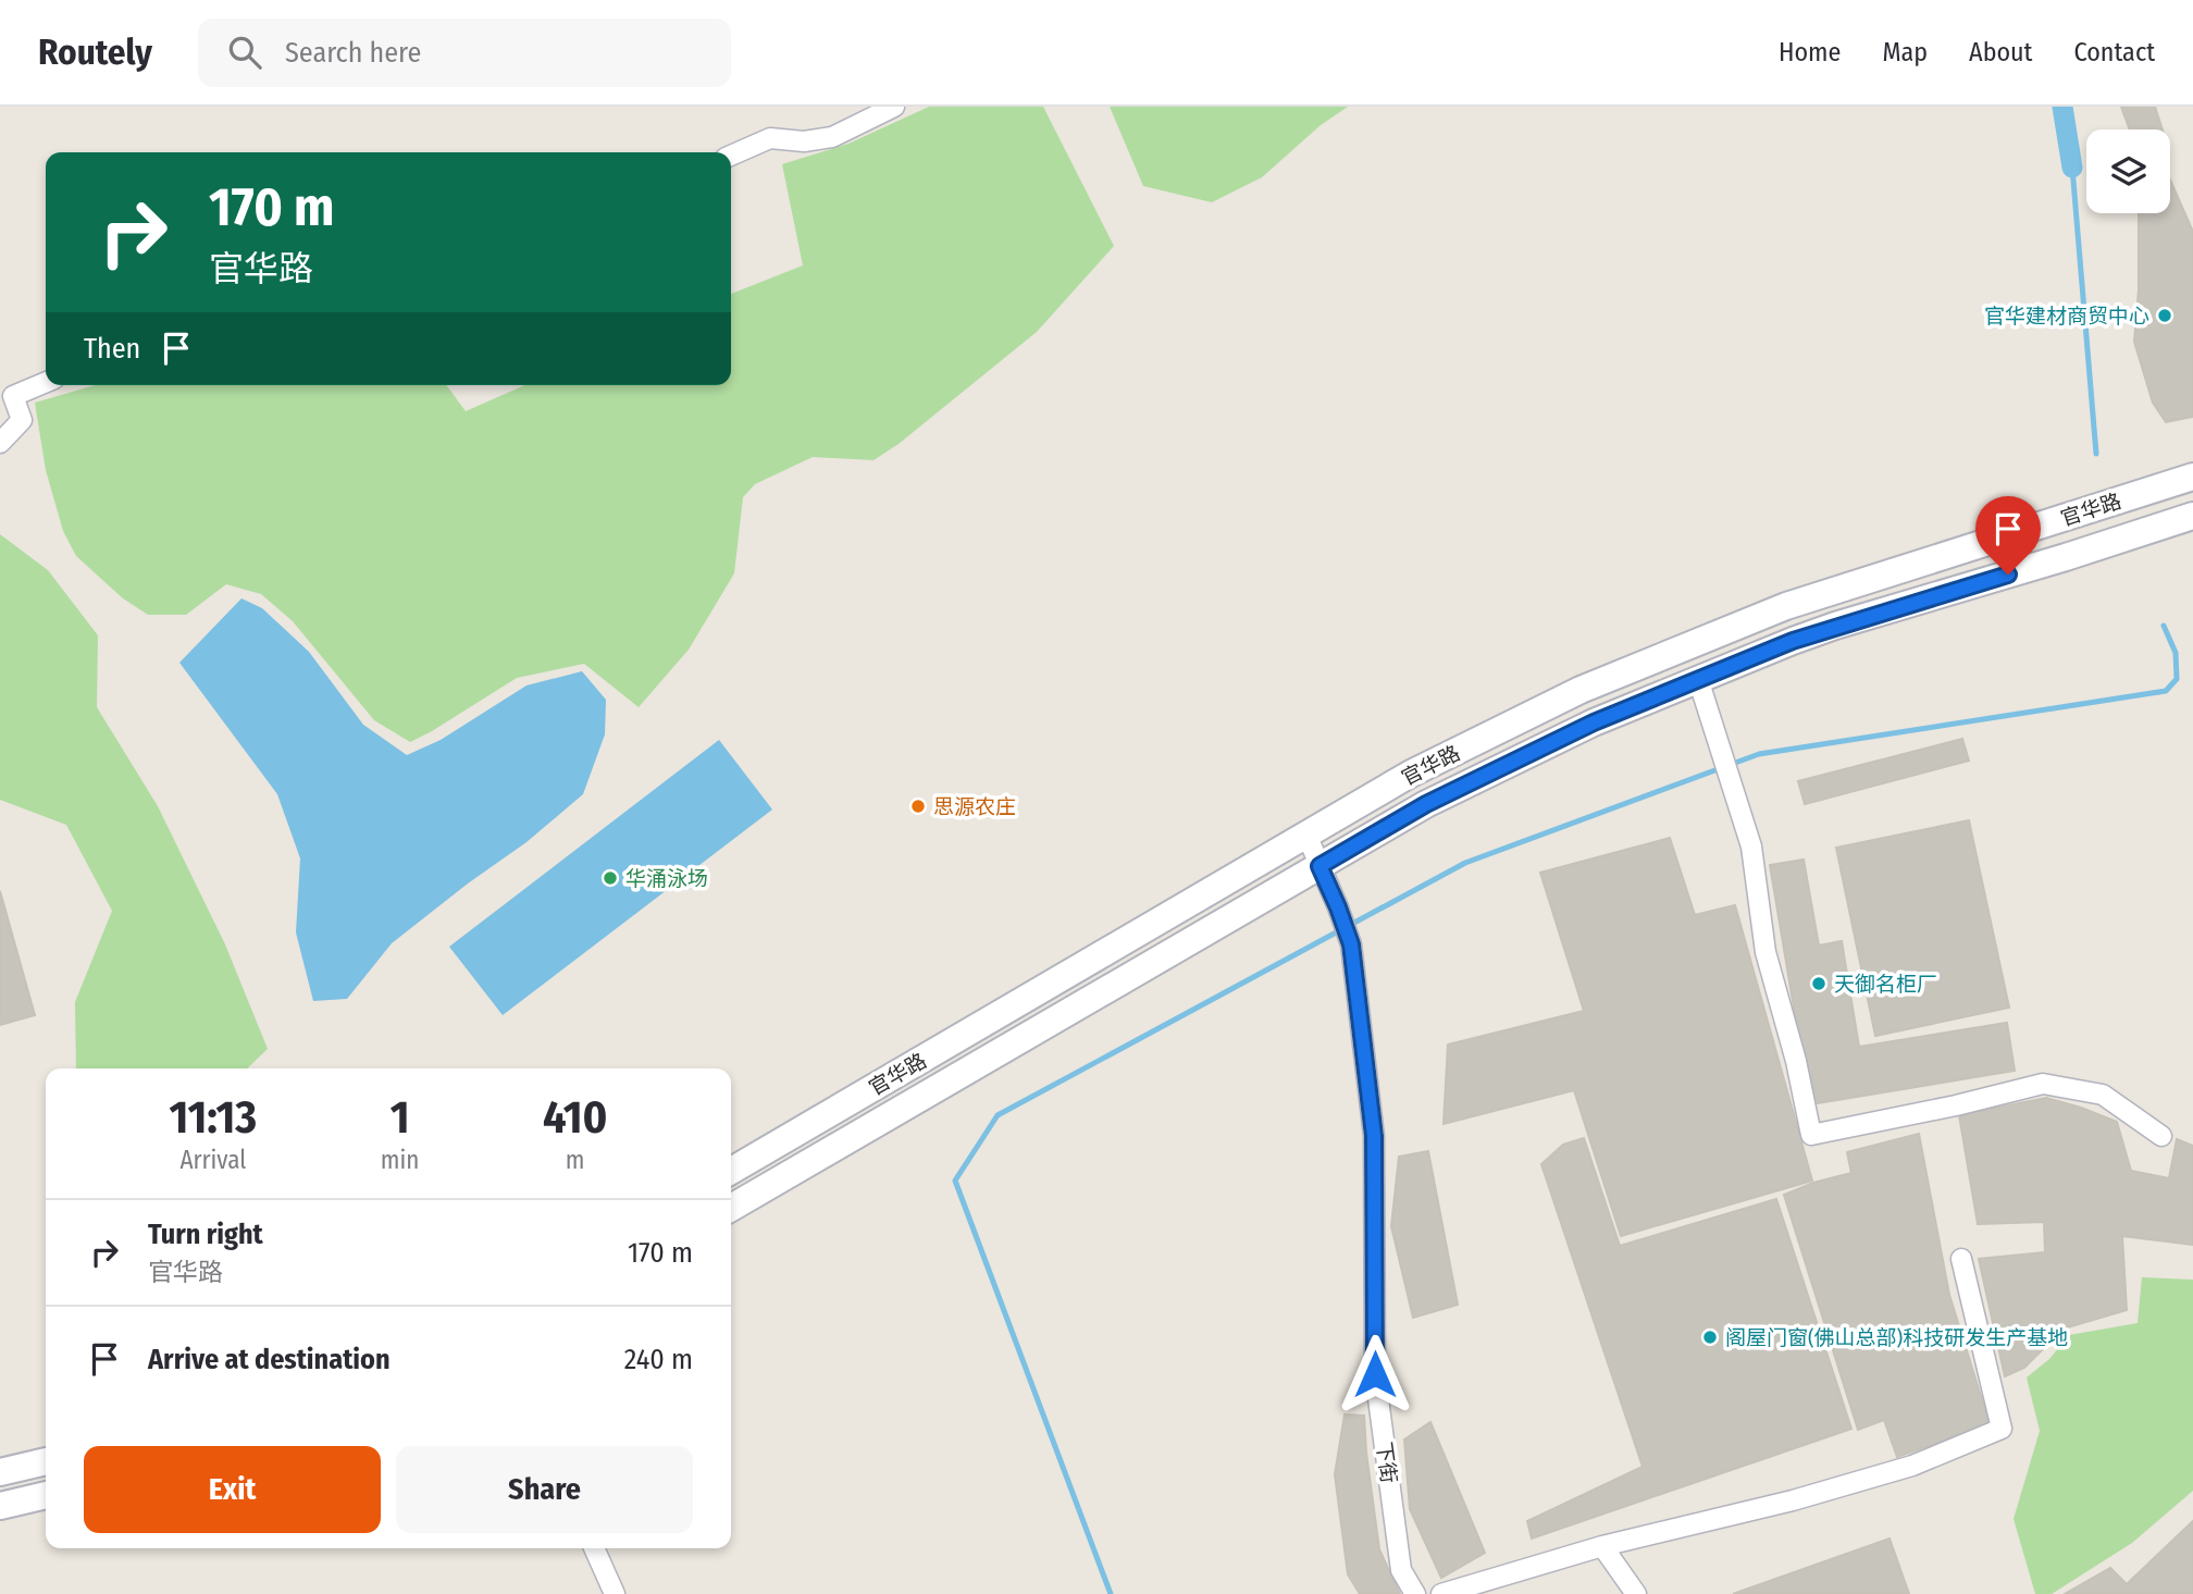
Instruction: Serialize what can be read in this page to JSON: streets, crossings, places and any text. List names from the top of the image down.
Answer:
{
  "streets": {
    "main road": ["官华路"],
    "street": ["下街"]
  },
  "crossings": [
    ["官华路", "下街"]
  ],
  "places": [
    "官华建材商贸中心",
    "思源农庄",
    "华涌泳场",
    "天御名柜厂",
    "阁屋门窗(佛山总部)科技研发生产基地"
  ],
  "page": {
    "header": "Routely",
    "search": "Search here",
    "nav": [
      "Home",
      "Map",
      "About",
      "Contact"
    ],
    "turn": ["170 m", "官华路"],
    "then": "Then",
    "eta": [
      "11:13",
      "Arrival",
      "1",
      "min",
      "410",
      "m"
    ],
    "list": [
      {
        "name": "Turn right",
        "note": "官华路",
        "value": "170 m"
      },
      {
        "name": "Arrive at destination",
        "value": "240 m"
      }
    ],
    "buttons": ["Exit", "Share"]
  }
}
